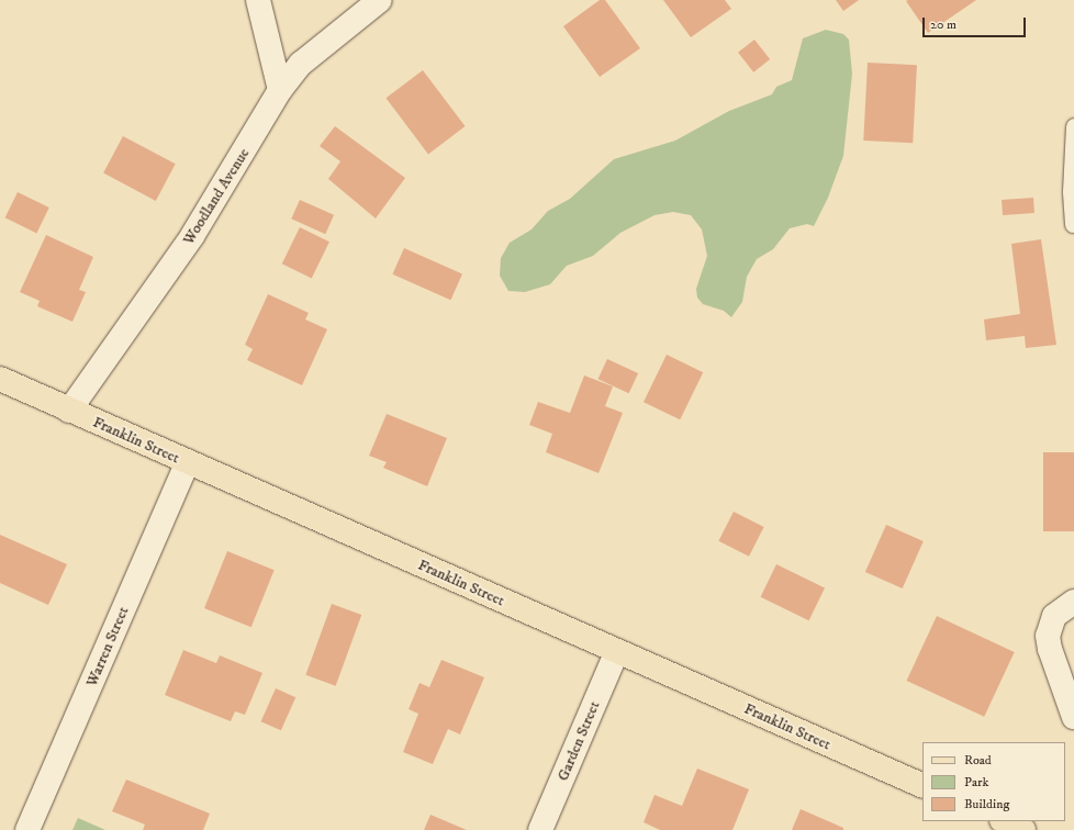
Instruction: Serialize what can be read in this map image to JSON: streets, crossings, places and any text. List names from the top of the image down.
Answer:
{
  "streets": {
    "main road": ["Franklin Street"],
    "street": ["Woodland Avenue", "Warren Street", "Garden Street"]
  },
  "crossings": [
    ["Woodland Avenue", "Franklin Street"],
    ["Franklin Street", "Warren Street"],
    ["Franklin Street", "Garden Street"]
  ],
  "legend": ["Road", "Park", "Building"],
  "scale_bar": "20 m"
}
